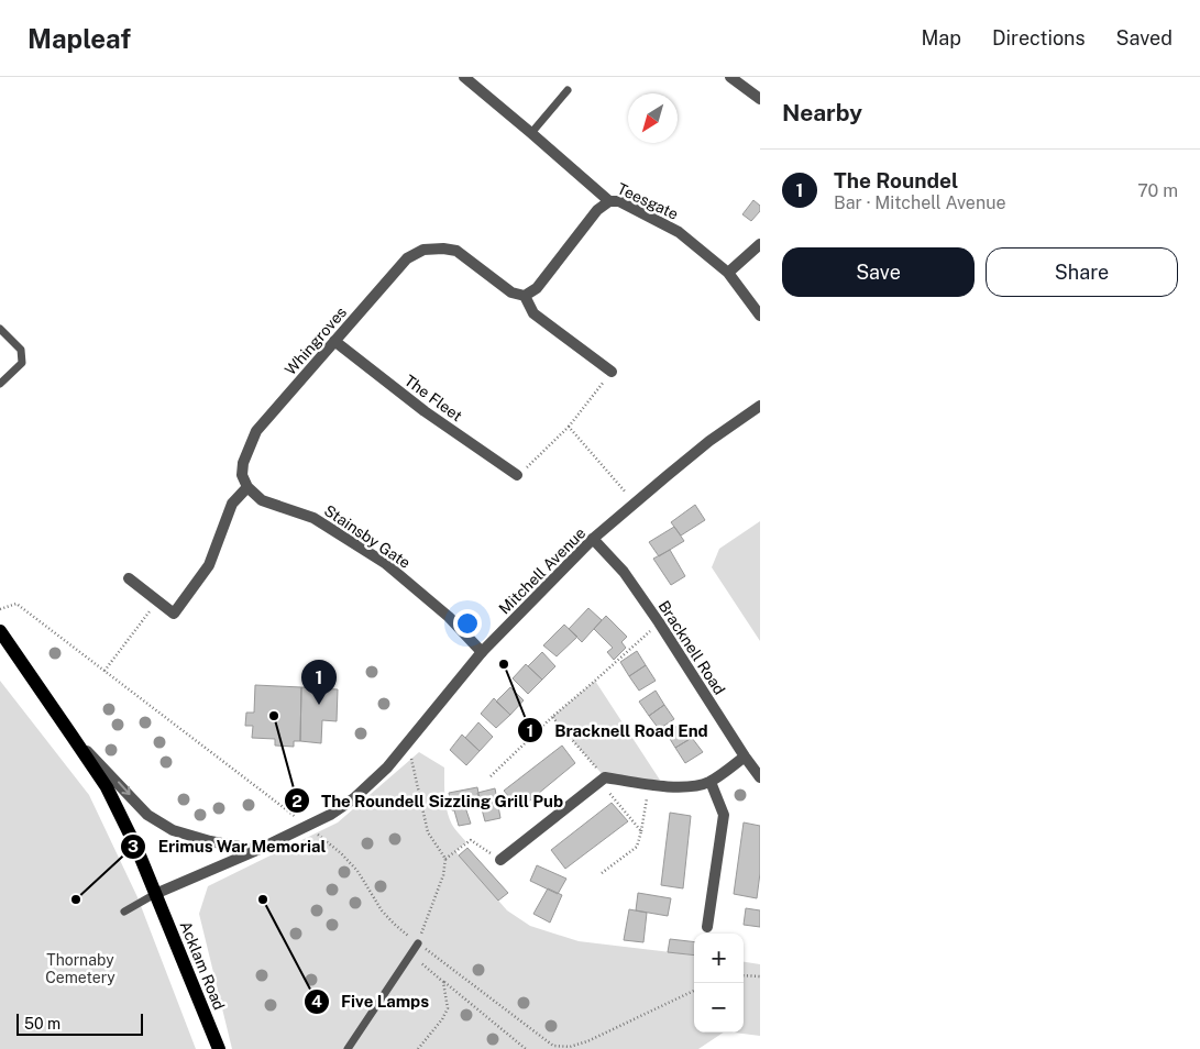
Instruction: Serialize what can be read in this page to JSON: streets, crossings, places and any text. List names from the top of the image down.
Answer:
{
  "streets": {
    "main road": ["Acklam Road"],
    "street": [
      "Teesgate",
      "Whingroves",
      "The Fleet",
      "Stainsby Gate",
      "Mitchell Avenue",
      "Bracknell Road"
    ]
  },
  "crossings": [
    ["Whingroves", "The Fleet"],
    ["Whingroves", "Stainsby Gate"],
    ["Stainsby Gate", "Mitchell Avenue"],
    ["Mitchell Avenue", "Bracknell Road"],
    ["Mitchell Avenue", "Acklam Road"]
  ],
  "parks": ["Thornaby Cemetery"],
  "places": [
    "Bracknell Road End",
    "The Roundell Sizzling Grill Pub",
    "Erimus War Memorial",
    "Five Lamps"
  ],
  "scale_bar": "50 m",
  "north": "bottom left",
  "page": {
    "header": "Mapleaf",
    "nav": ["Map", "Directions", "Saved"],
    "heading": "Nearby",
    "list": [
      {
        "mark": "1",
        "name": "The Roundel",
        "note": "Bar · Mitchell Avenue",
        "value": "70 m"
      }
    ],
    "buttons": ["Save", "Share"],
    "pins": "1",
    "map_buttons": ["+", "−"],
    "scale": "50 m"
  }
}
